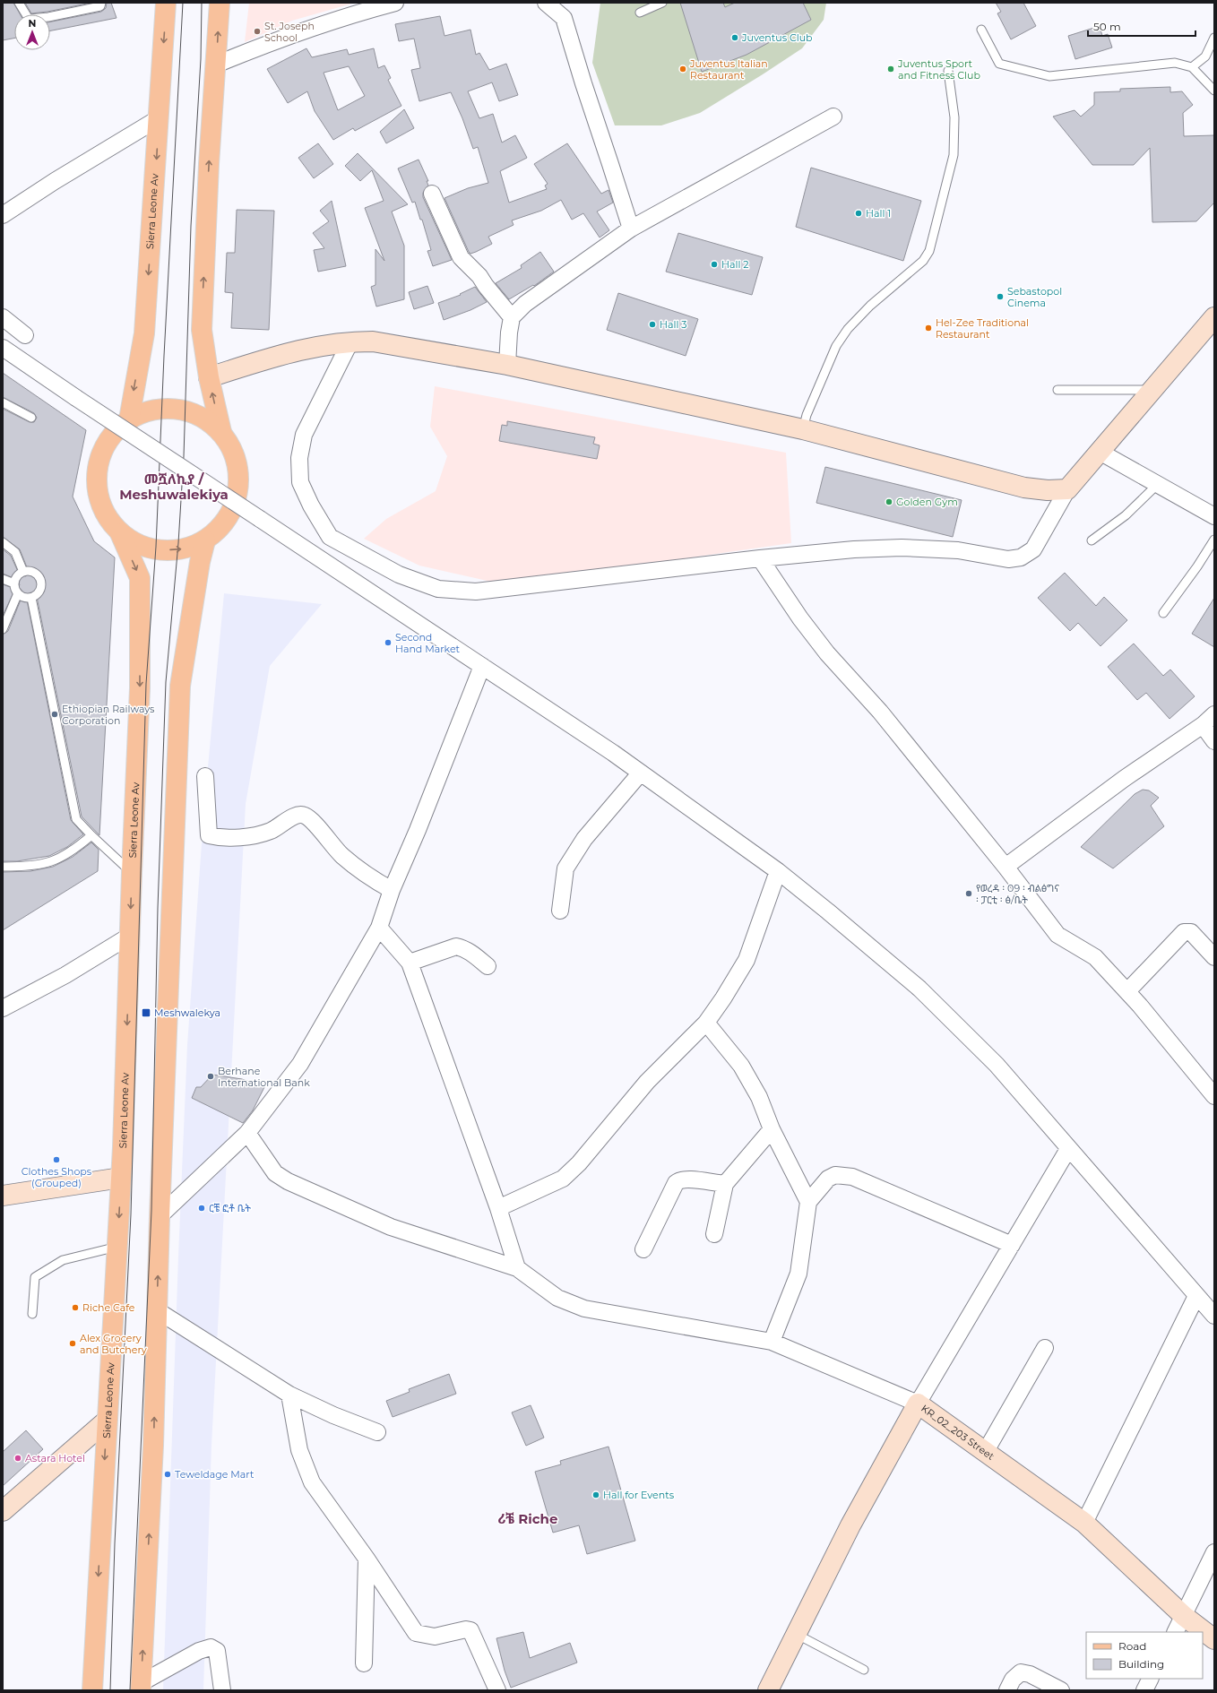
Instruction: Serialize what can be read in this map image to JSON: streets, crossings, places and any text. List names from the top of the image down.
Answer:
{
  "streets": {
    "main road": ["Sierra Leone Av"],
    "street": ["KR_02_203 Street"]
  },
  "districts": ["መሿለኪያ / Meshuwalekiya", "ሪቼ Riche"],
  "places": {
    "other": [
      "St. Joseph School",
      "Juventus Club",
      "Juventus Italian Restaurant",
      "Juventus Sport and Fitness Club",
      "Hall 1",
      "Hall 2",
      "Sebastopol Cinema",
      "Hall 3",
      "Hel-Zee Traditional Restaurant",
      "Golden Gym",
      "Second Hand Market",
      "Ethiopian Railways Corporation",
      "የወረዳ ፡ 09 ፡ ብልፅግና ፡ ፓርቲ ፡ ፅ/ቤት",
      "Berhane International Bank",
      "Clothes Shops (Grouped)",
      "ርቼ ፎቶ ቤት",
      "Riche Cafe",
      "Alex Grocery and Butchery",
      "Astara Hotel",
      "Teweldage Mart",
      "Hall for Events"
    ],
    "transit": ["Meshwalekya"]
  },
  "legend": ["Road", "Building"],
  "scale_bar": "50 m",
  "north": "top"
}
